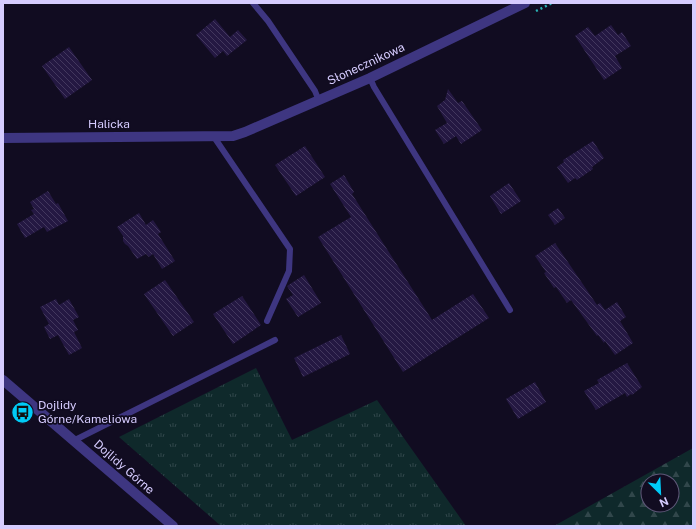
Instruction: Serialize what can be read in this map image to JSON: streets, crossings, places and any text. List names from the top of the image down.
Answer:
{
  "streets": {
    "street": ["Słonecznikowa", "Halicka", "Dojlidy Górne"]
  },
  "crossings": [
    ["Słonecznikowa", "Halicka"]
  ],
  "places": {
    "bus stop": ["Dojlidy Górne/Kameliowa"]
  },
  "north": "bottom right"
}
